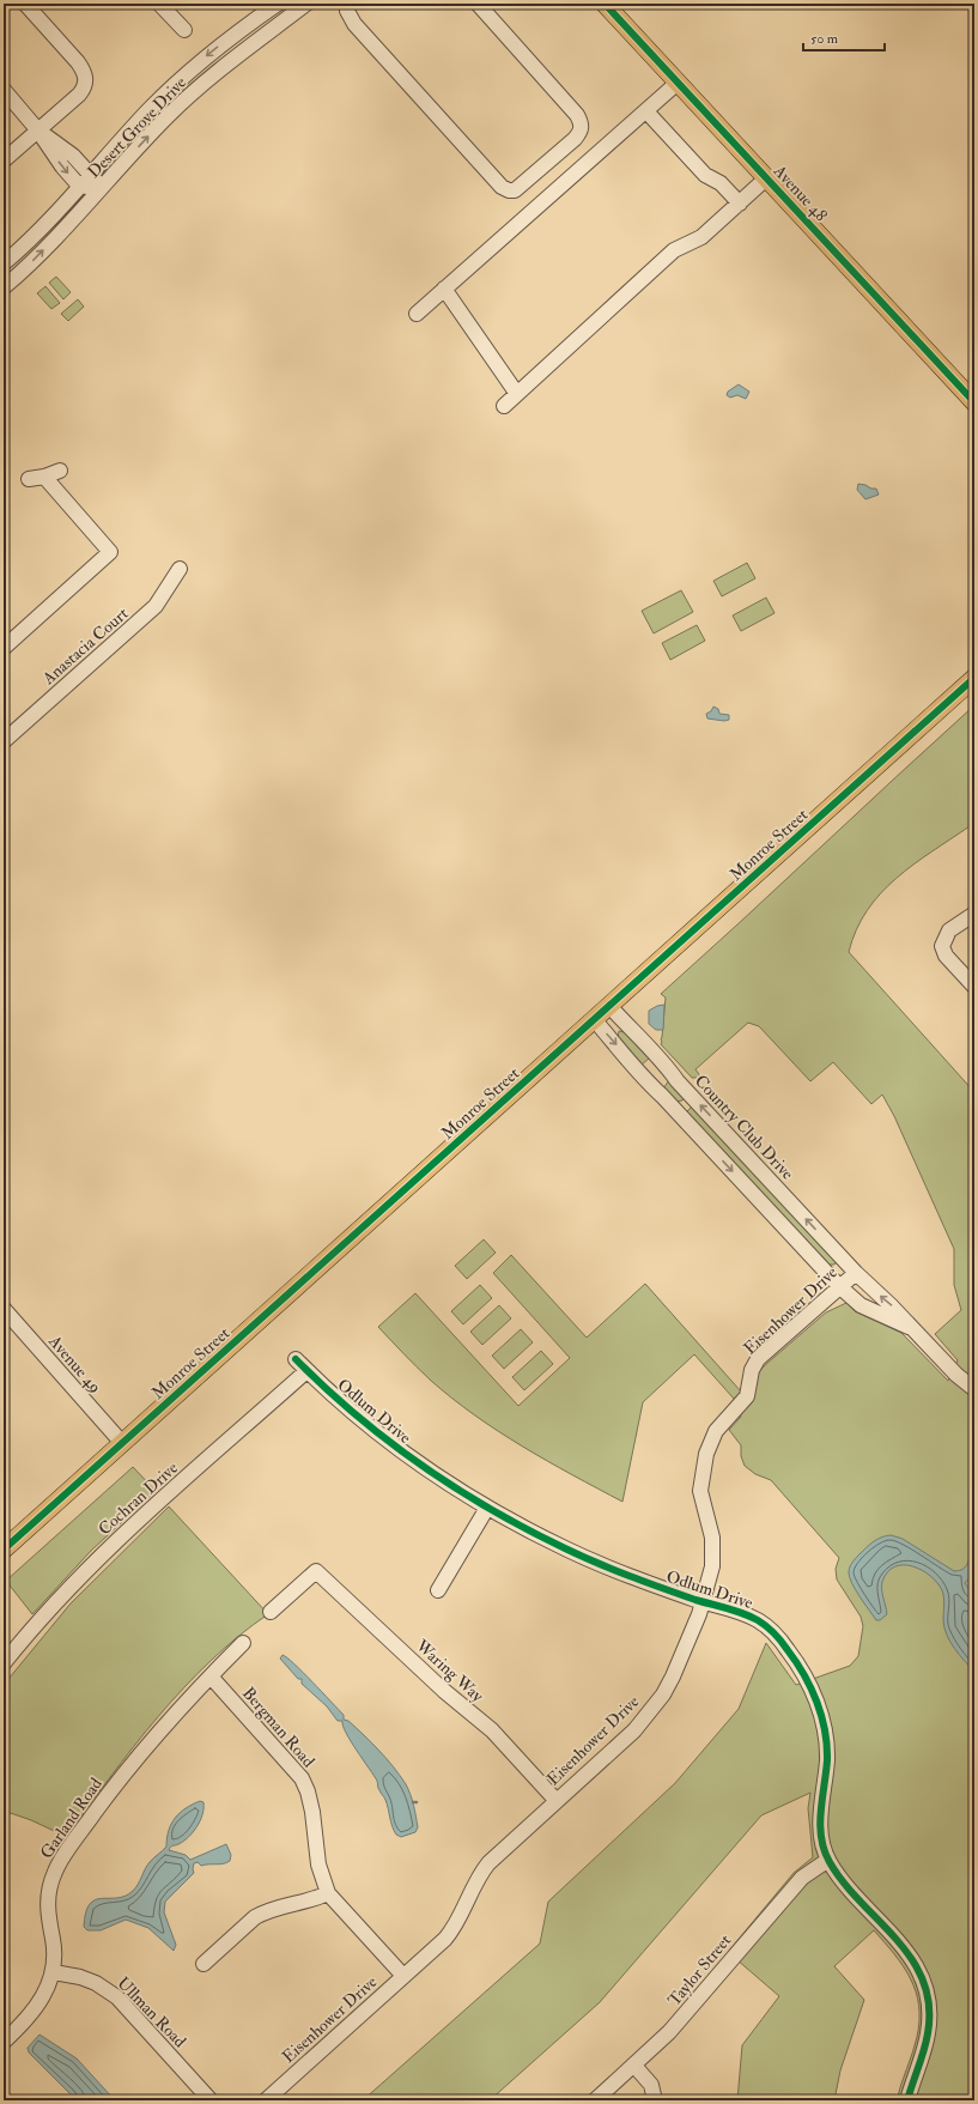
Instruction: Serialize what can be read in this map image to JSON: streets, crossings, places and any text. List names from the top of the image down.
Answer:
{
  "streets": {
    "main road": ["Avenue 48", "Monroe Street"],
    "street": [
      "Desert Grove Drive",
      "Anastacia Court",
      "Country Club Drive",
      "Eisenhower Drive",
      "Avenue 49",
      "Odlum Drive",
      "Cochran Drive",
      "Waring Way",
      "Bergman Road",
      "Garland Road",
      "Taylor Street",
      "Ullman Road"
    ]
  },
  "crossings": [
    ["Monroe Street", "Country Club Drive"],
    ["Monroe Street", "Avenue 49"],
    ["Country Club Drive", "Eisenhower Drive"],
    ["Eisenhower Drive", "Odlum Drive"],
    ["Eisenhower Drive", "Waring Way"],
    ["Eisenhower Drive", "Bergman Road"],
    ["Odlum Drive", "Cochran Drive"],
    ["Odlum Drive", "Taylor Street"],
    ["Bergman Road", "Garland Road"],
    ["Garland Road", "Ullman Road"]
  ],
  "scale_bar": "50 m"
}
